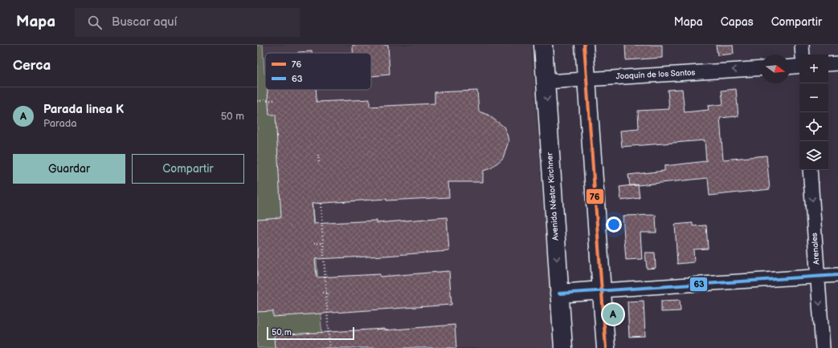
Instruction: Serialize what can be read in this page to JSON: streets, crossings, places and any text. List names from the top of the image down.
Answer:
{
  "streets": {
    "main road": ["Avenida Néstor Kirchner"],
    "street": ["Joaquín de los Santos", "Arenales"]
  },
  "crossings": [
    ["Joaquín de los Santos", "Avenida Néstor Kirchner"]
  ],
  "one_way": ["Joaquín de los Santos", "Arenales"],
  "lines": ["transit line 76", "transit line 63"],
  "legend": ["76", "63"],
  "scale_bar": "50 m",
  "north": "right",
  "page": {
    "header": "Mapa",
    "search": "Buscar aquí",
    "nav": ["Mapa", "Capas", "Compartir"],
    "heading": "Cerca",
    "map_buttons": ["+", "−"],
    "list": [
      {
        "mark": "A",
        "name": "Parada linea K",
        "note": "Parada",
        "value": "50 m"
      }
    ],
    "buttons": ["Guardar", "Compartir"],
    "pins": "A",
    "scale": "50 m"
  }
}
